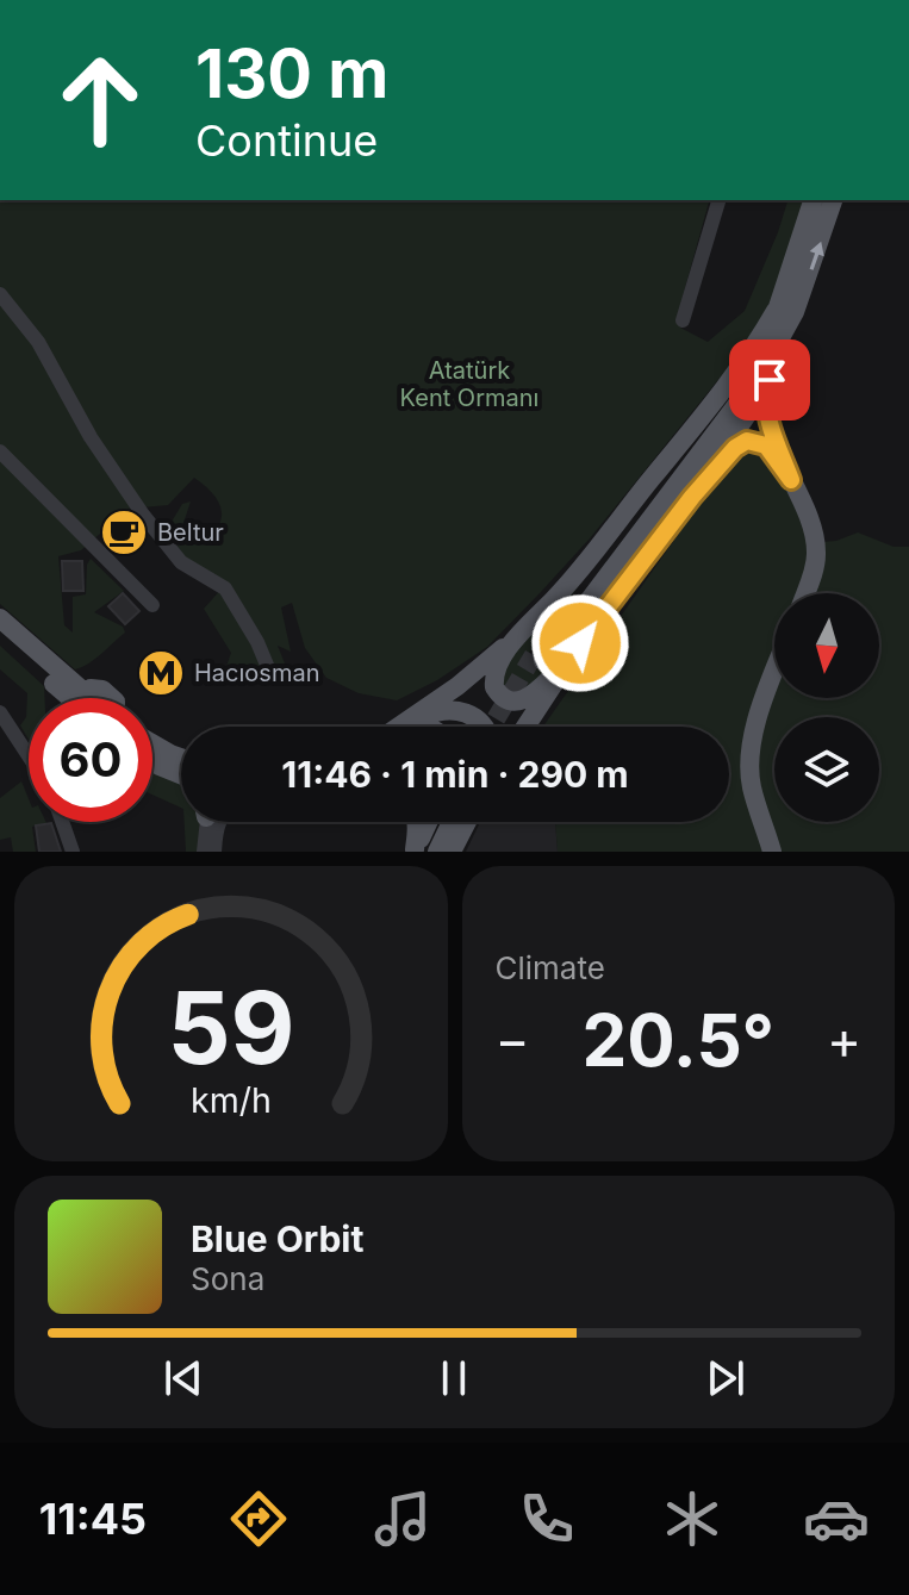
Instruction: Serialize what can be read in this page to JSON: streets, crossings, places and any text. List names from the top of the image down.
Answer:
{
  "parks": ["Atatürk Kent Ormanı"],
  "places": {
    "cafe": ["Beltur"],
    "metro station": ["Hacıosman"]
  },
  "north": "bottom",
  "page": {
    "turn": ["130 m", "Continue"],
    "limit": "60",
    "trip": "11:46 · 1 min · 290 m",
    "tile": "Climate",
    "heat": ["−", "20.5°", "+"],
    "song": ["Blue Orbit", "Sona"],
    "tabs": "11:45",
    "gauge": ["59", "km/h"]
  }
}
